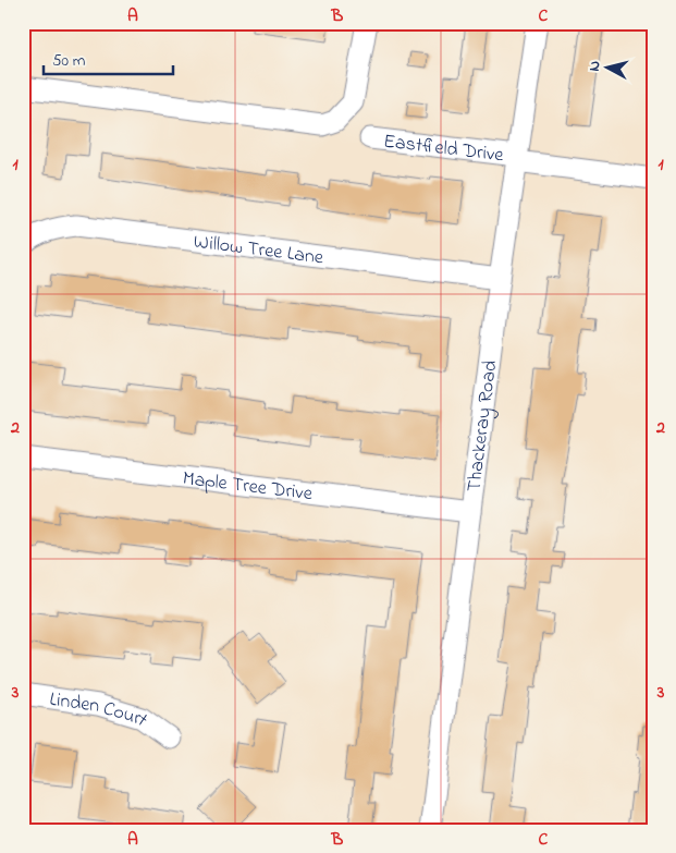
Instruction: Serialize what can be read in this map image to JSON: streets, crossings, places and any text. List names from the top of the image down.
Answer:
{
  "streets": {
    "street": [
      "Eastfield Drive",
      "Willow Tree Lane",
      "Thackeray Road",
      "Maple Tree Drive",
      "Linden Court"
    ]
  },
  "crossings": [
    ["Eastfield Drive", "Thackeray Road"],
    ["Willow Tree Lane", "Thackeray Road"],
    ["Thackeray Road", "Maple Tree Drive"]
  ],
  "scale_bar": "50 m",
  "north": "left",
  "grid": {
    "columns": ["A", "B", "C"],
    "rows": ["1", "2", "3"]
  }
}
